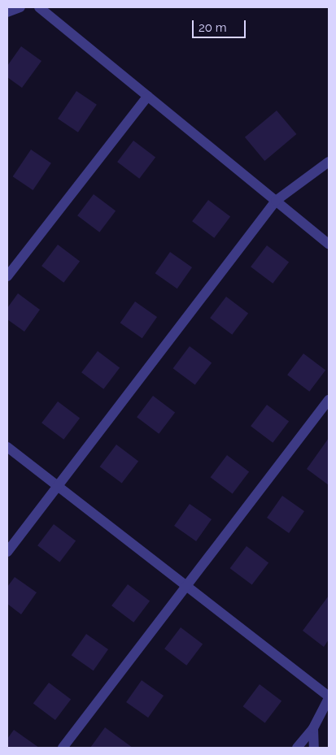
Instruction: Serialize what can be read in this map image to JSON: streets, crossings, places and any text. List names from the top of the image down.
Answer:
{
  "scale_bar": "20 m"
}
